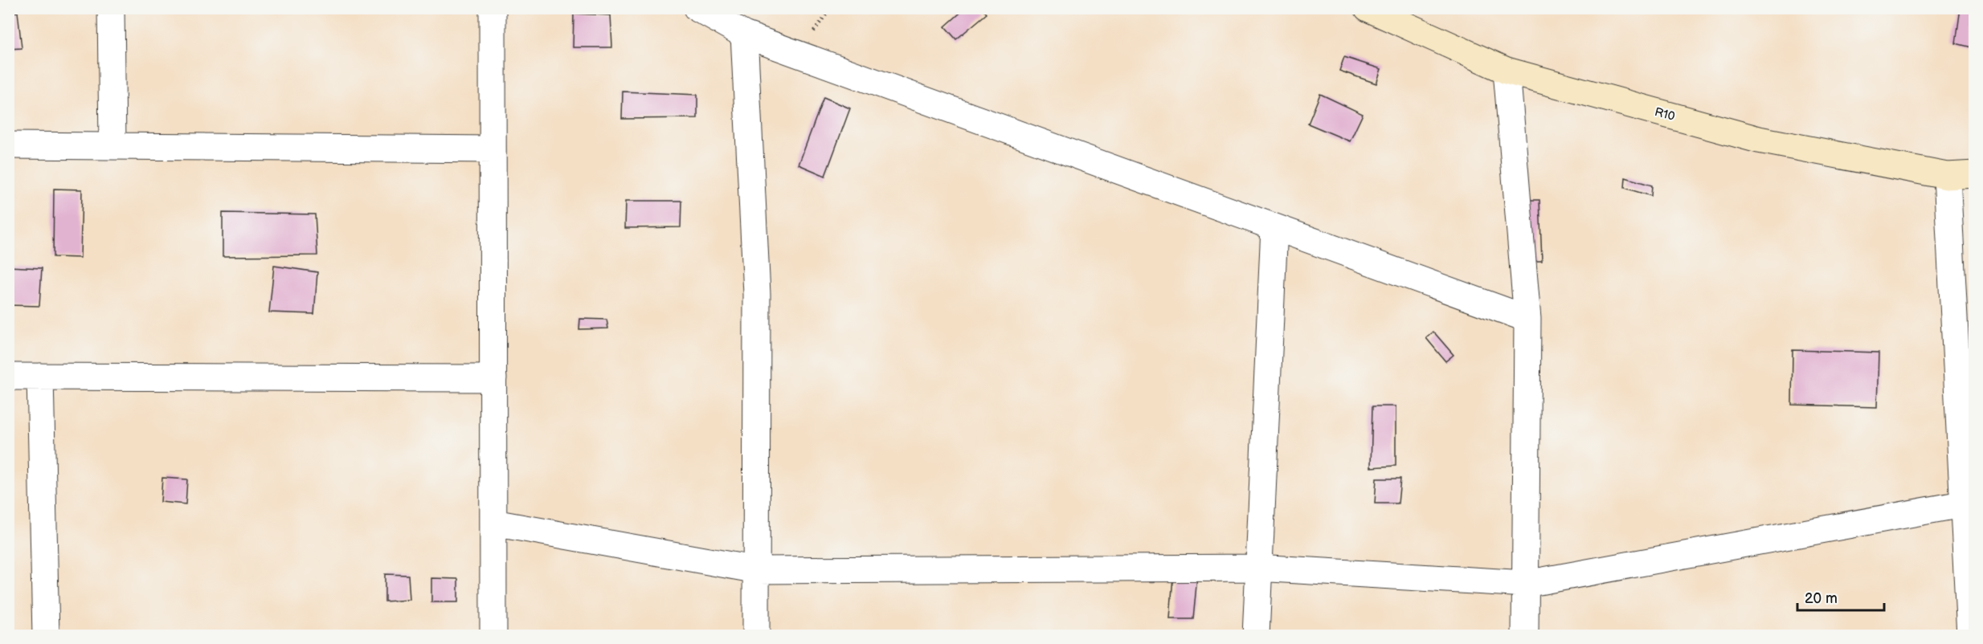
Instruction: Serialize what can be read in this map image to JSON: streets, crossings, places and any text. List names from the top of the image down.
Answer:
{
  "streets": {
    "main road": ["R10"]
  },
  "scale_bar": "20 m"
}
